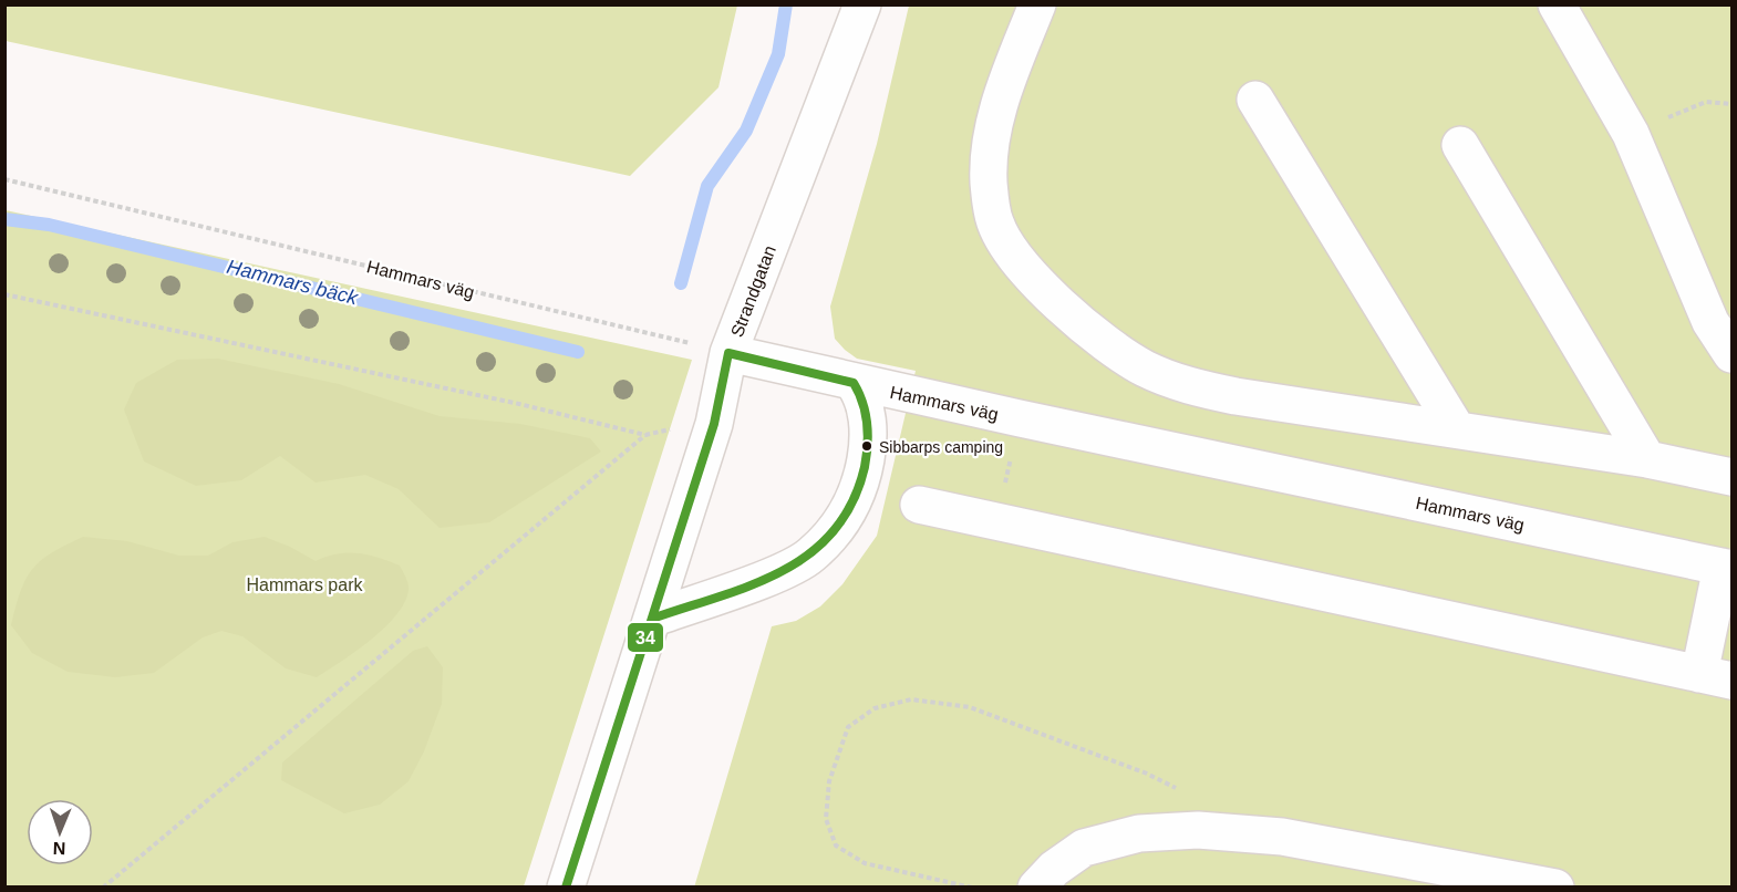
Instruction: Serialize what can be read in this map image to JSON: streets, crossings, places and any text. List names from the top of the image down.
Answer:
{
  "streets": {
    "street": ["Hammars väg", "Strandgatan"]
  },
  "crossings": [
    ["Hammars väg", "Strandgatan"]
  ],
  "water": ["Hammars bäck"],
  "parks": ["Hammars park"],
  "places": ["Sibbarps camping"],
  "lines": ["transit line 34"],
  "north": "bottom"
}
